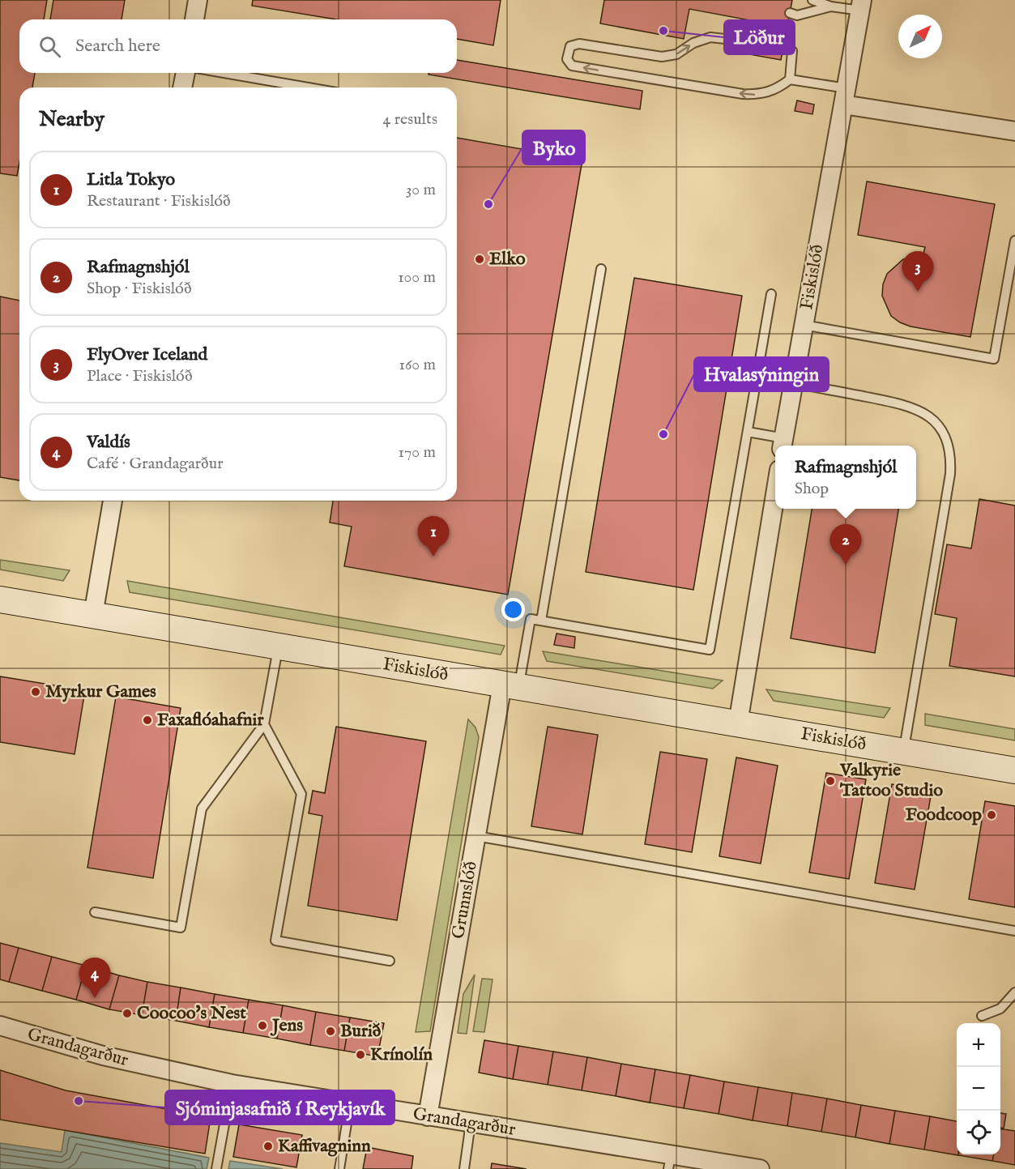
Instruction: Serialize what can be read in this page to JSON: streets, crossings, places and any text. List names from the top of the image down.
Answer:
{
  "streets": {
    "street": ["Fiskislóð", "Grunnslóð", "Grandagarður"]
  },
  "crossings": [
    ["Fiskislóð", "Grunnslóð"],
    ["Grunnslóð", "Grandagarður"]
  ],
  "places": [
    "Löður",
    "Byko",
    "Elko",
    "Hvalasýningin",
    "Myrkur Games",
    "Faxaflóahafnir",
    "Valkyrie Tattoo Studio",
    "Foodcoop",
    "Coocoo's Nest",
    "Jens",
    "Burið",
    "Krínolín",
    "Sjóminjasafnið í Reykjavík",
    "Kaffivagninn"
  ],
  "north": "top right",
  "page": {
    "search": "Search here",
    "heading": ["Nearby", "4 results"],
    "list": [
      {
        "mark": "1",
        "name": "Litla Tokyo",
        "note": "Restaurant · Fiskislóð",
        "value": "30 m"
      },
      {
        "mark": "2",
        "name": "Rafmagnshjól",
        "note": "Shop · Fiskislóð",
        "value": "100 m"
      },
      {
        "mark": "3",
        "name": "FlyOver Iceland",
        "note": "Place · Fiskislóð",
        "value": "160 m"
      },
      {
        "mark": "4",
        "name": "Valdís",
        "note": "Café · Grandagarður",
        "value": "170 m"
      }
    ],
    "pins": [
      "3",
      "1",
      "2",
      "4"
    ],
    "popup": ["Rafmagnshjól", "Shop"],
    "map_buttons": ["+", "−"]
  }
}
